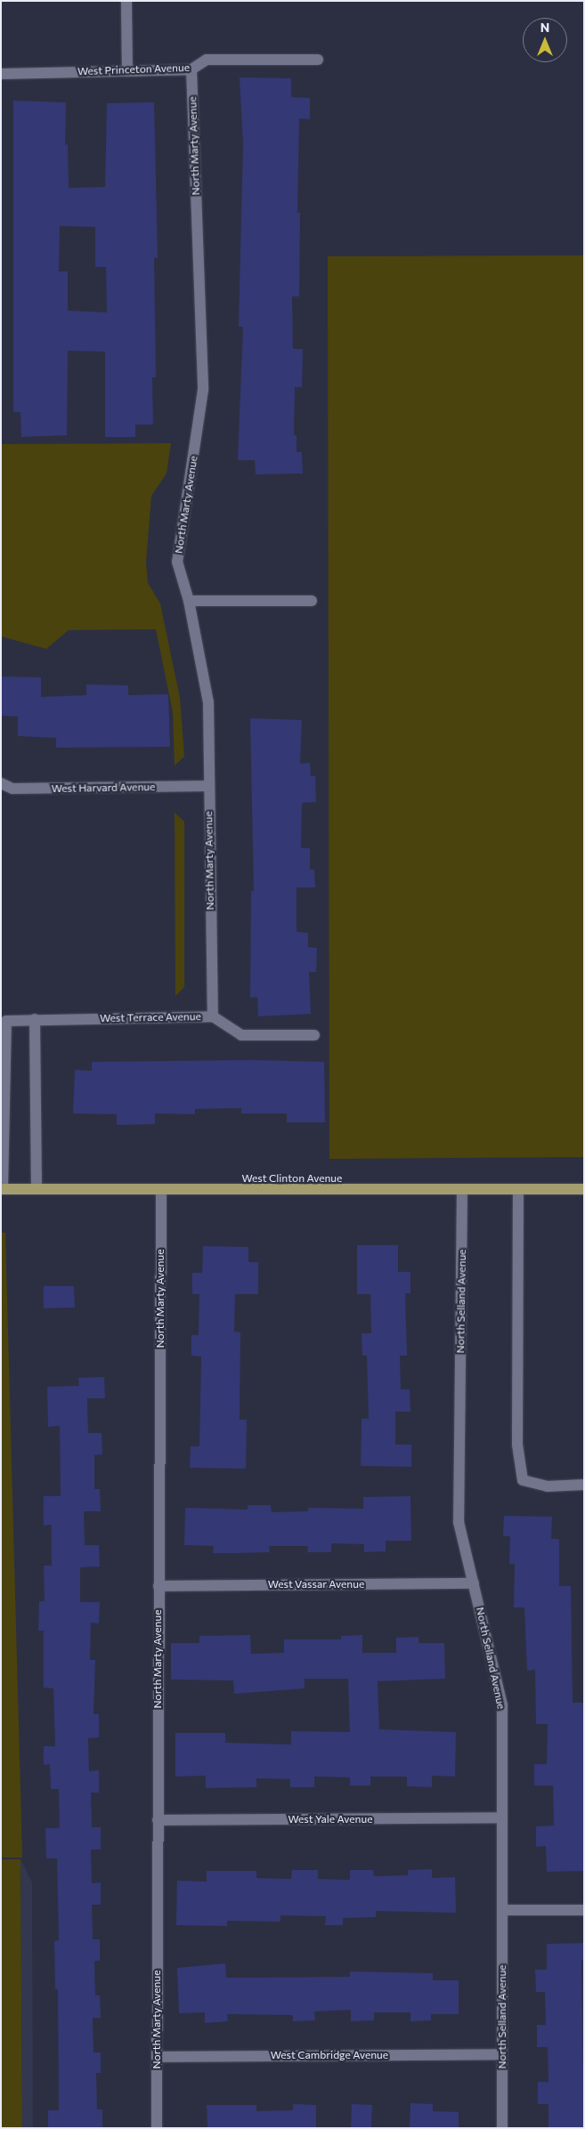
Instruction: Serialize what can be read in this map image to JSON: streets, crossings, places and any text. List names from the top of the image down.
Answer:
{
  "streets": {
    "main road": ["West Clinton Avenue"],
    "street": [
      "West Princeton Avenue",
      "North Marty Avenue",
      "West Harvard Avenue",
      "West Terrace Avenue",
      "North Selland Avenue",
      "West Vassar Avenue",
      "West Yale Avenue",
      "West Cambridge Avenue"
    ]
  },
  "crossings": [
    ["West Princeton Avenue", "North Marty Avenue"],
    ["North Marty Avenue", "West Harvard Avenue"],
    ["North Marty Avenue", "West Terrace Avenue"],
    ["North Marty Avenue", "West Clinton Avenue"],
    ["North Marty Avenue", "West Vassar Avenue"],
    ["North Marty Avenue", "West Yale Avenue"],
    ["North Marty Avenue", "West Cambridge Avenue"],
    ["West Clinton Avenue", "North Selland Avenue"],
    ["North Selland Avenue", "West Vassar Avenue"],
    ["North Selland Avenue", "West Yale Avenue"],
    ["North Selland Avenue", "West Cambridge Avenue"]
  ],
  "north": "top"
}
